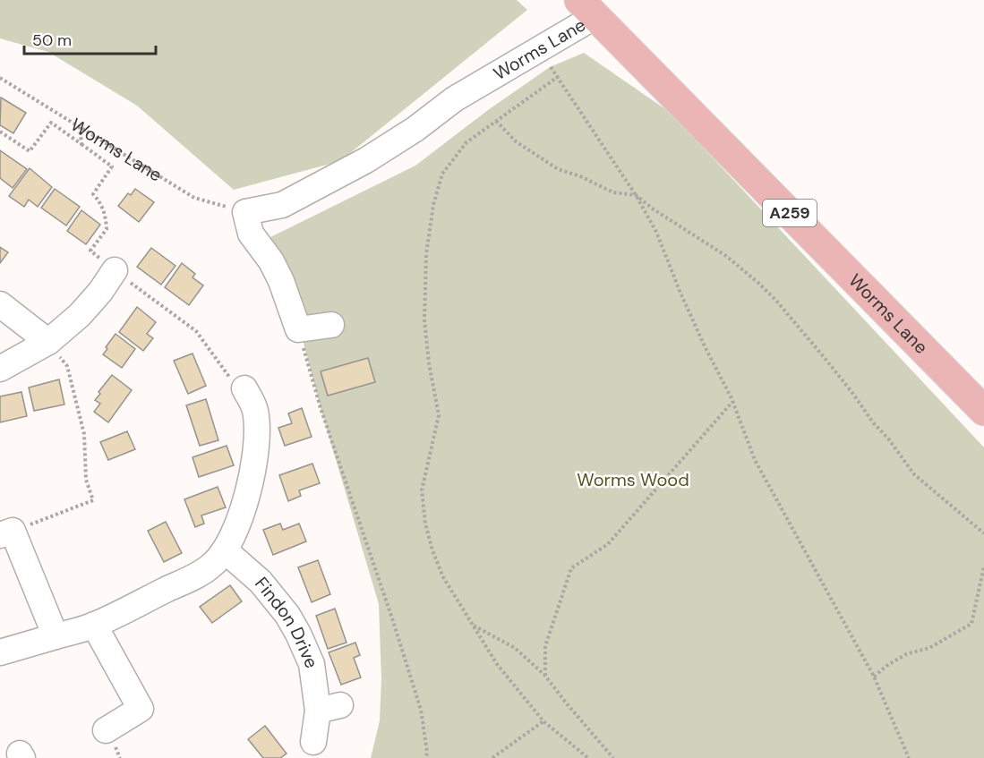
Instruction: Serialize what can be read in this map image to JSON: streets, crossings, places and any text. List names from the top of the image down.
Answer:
{
  "streets": {
    "main road": ["Worms Lane", "A259"],
    "street": ["Findon Drive"]
  },
  "parks": ["Worms Wood"],
  "scale_bar": "50 m"
}
